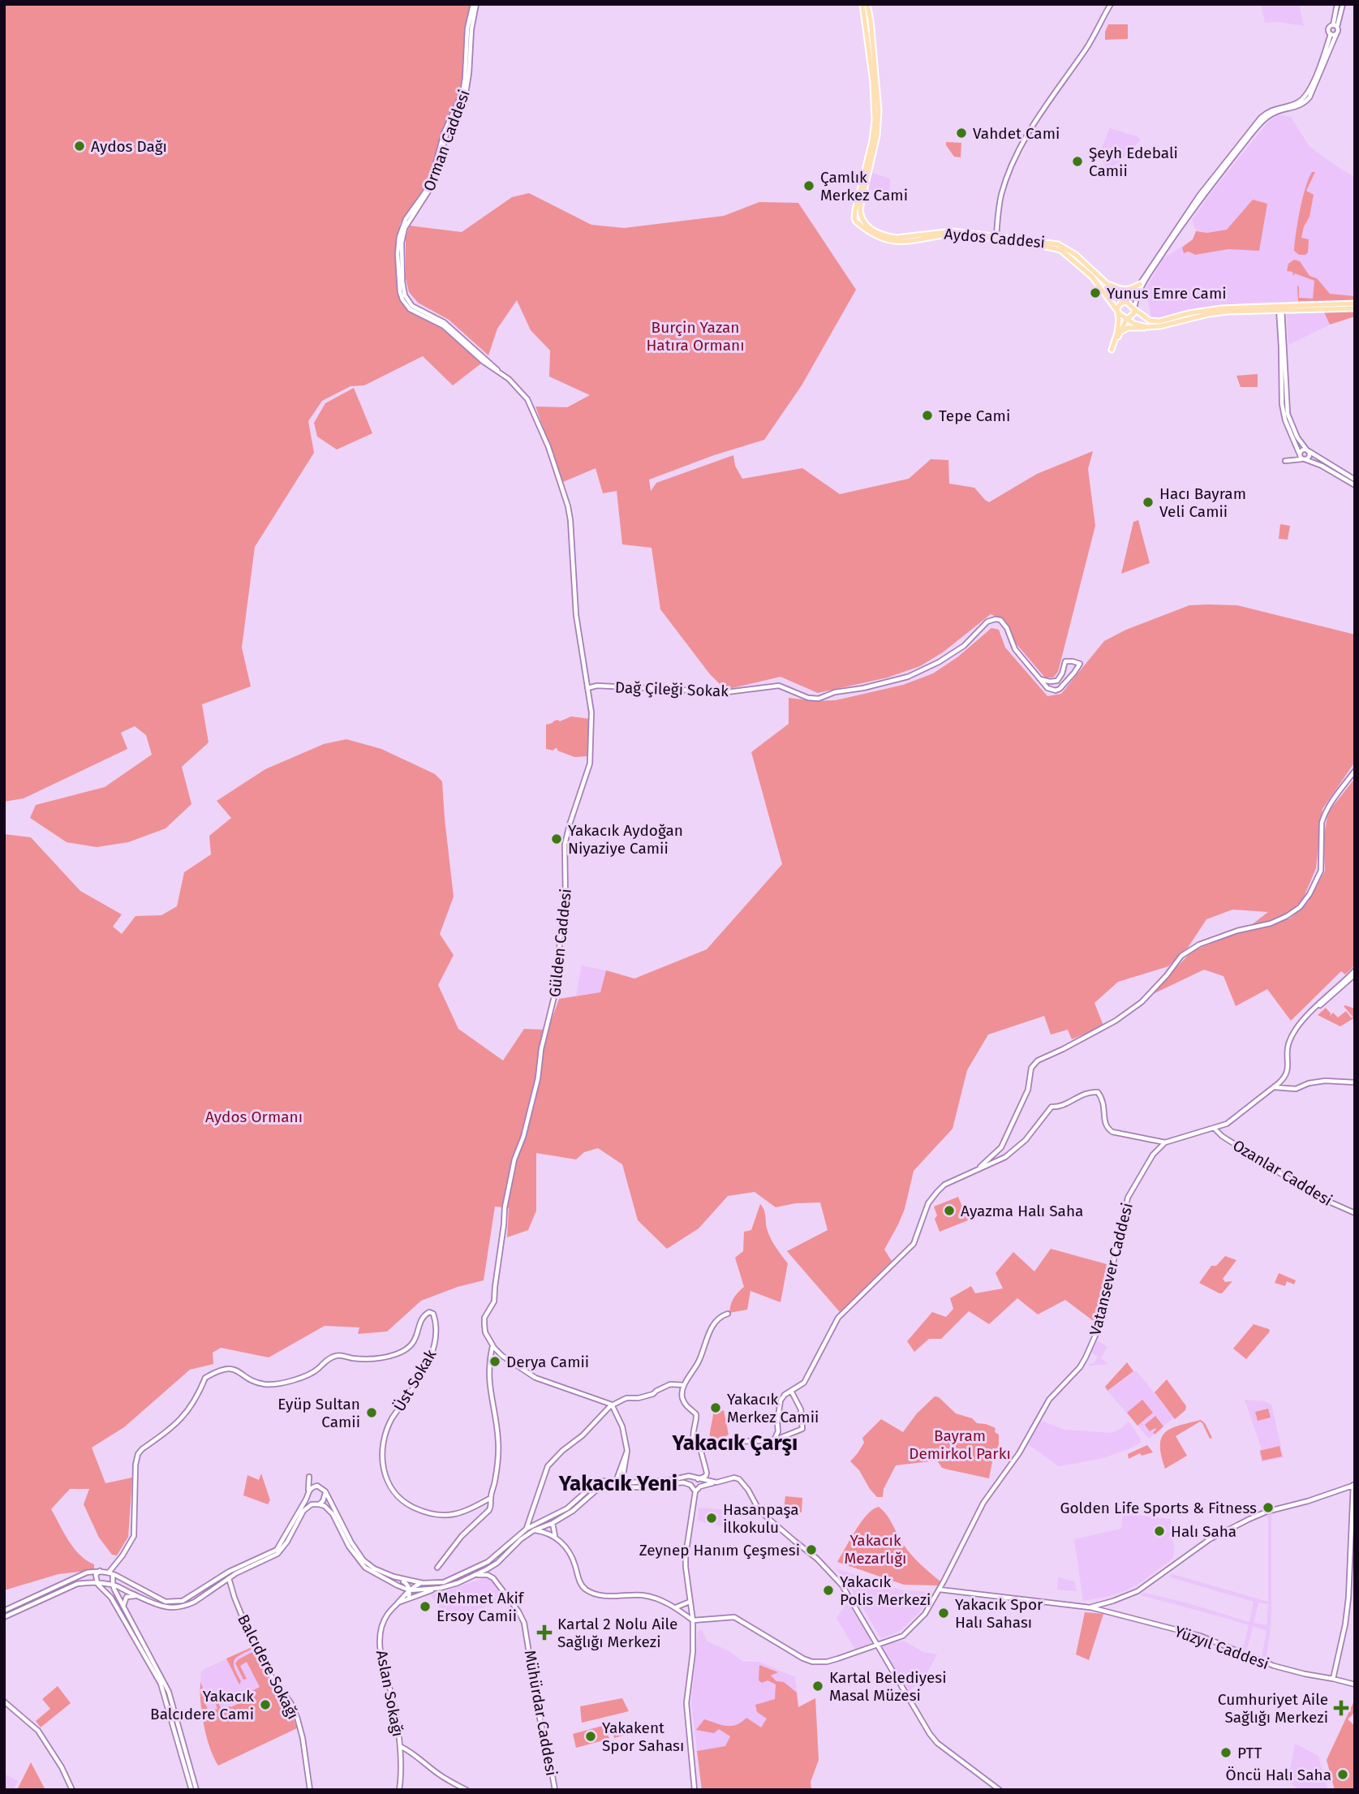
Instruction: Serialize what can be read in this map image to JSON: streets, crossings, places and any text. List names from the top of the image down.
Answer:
{
  "streets": {
    "main road": ["Aydos Caddesi"],
    "street": [
      "Orman Caddesi",
      "Dağ Çileği Sokak",
      "Gülden Caddesi",
      "Ozanlar Caddesi",
      "Vatansever Caddesi",
      "Üst Sokak",
      "Yüzyıl Caddesi",
      "Balcıdere Sokağı",
      "Aslan Sokağı",
      "Mühürdar Caddesi"
    ]
  },
  "crossings": [
    ["Orman Caddesi", "Gülden Caddesi"],
    ["Dağ Çileği Sokak", "Gülden Caddesi"],
    ["Vatansever Caddesi", "Yüzyıl Caddesi"]
  ],
  "districts": ["Yakacık Çarşı", "Yakacık Yeni"],
  "parks": [
    "Burçin Yazan Hatıra Ormanı",
    "Aydos Ormanı",
    "Bayram Demirkol Parkı",
    "Yakacık Mezarlığı"
  ],
  "places": {
    "other": [
      "Vahdet Cami",
      "Aydos Dağı",
      "Şeyh Edebali Camii",
      "Çamlık Merkez Cami",
      "Yunus Emre Cami",
      "Tepe Cami",
      "Hacı Bayram Veli Camii",
      "Yakacık Aydoğan Niyaziye Camii",
      "Ayazma Halı Saha",
      "Derya Camii",
      "Yakacık Merkez Camii",
      "Eyüp Sultan Camii",
      "Golden Life Sports & Fitness",
      "Hasanpaşa İlkokulu",
      "Halı Saha",
      "Zeynep Hanım Çeşmesi",
      "Yakacık Polis Merkezi",
      "Mehmet Akif Ersoy Camii",
      "Yakacık Spor Halı Sahası",
      "Kartal Belediyesi Masal Müzesi",
      "Yakacık Balcıdere Cami",
      "Yakakent Spor Sahası",
      "PTT",
      "Öncü Halı Saha"
    ],
    "health": ["Kartal 2 Nolu Aile Sağlığı Merkezi", "Cumhuriyet Aile Sağlığı Merkezi"]
  }
}
